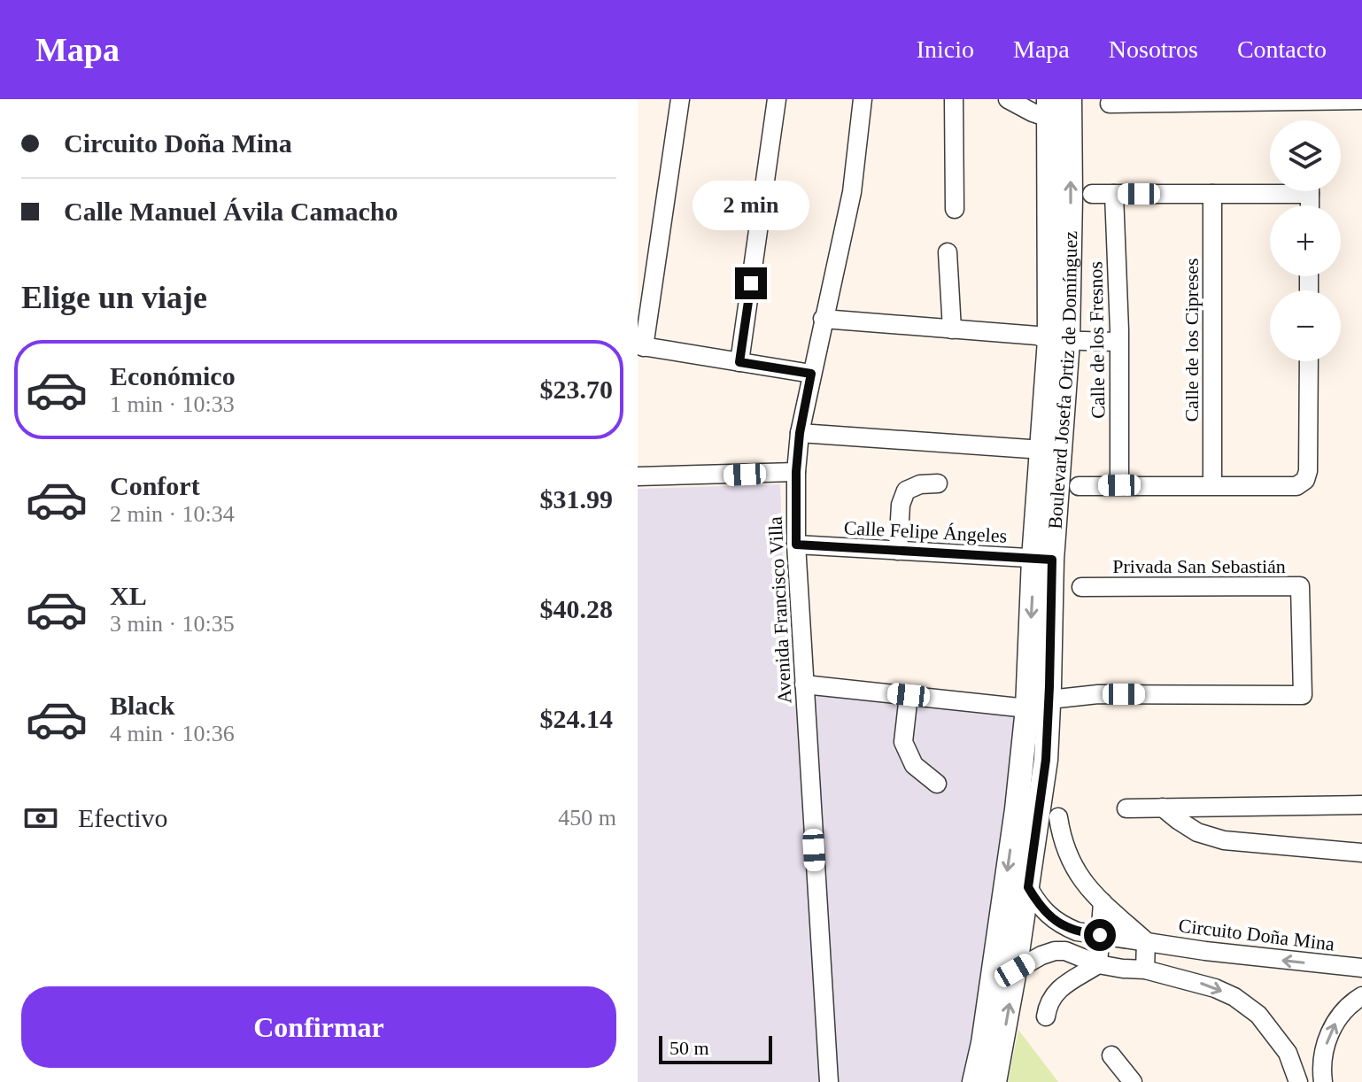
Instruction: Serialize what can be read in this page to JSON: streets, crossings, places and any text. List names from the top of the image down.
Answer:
{
  "streets": {
    "street": [
      "Calle de los Fresnos",
      "Calle de los Cipreses",
      "Boulevard Josefa Ortiz de Domínguez",
      "Calle Felipe Ángeles",
      "Privada San Sebastián",
      "Avenida Francisco Villa",
      "Circuito Doña Mina"
    ]
  },
  "crossings": [
    ["Boulevard Josefa Ortiz de Domínguez", "Calle Felipe Ángeles"],
    ["Boulevard Josefa Ortiz de Domínguez", "Privada San Sebastián"],
    ["Boulevard Josefa Ortiz de Domínguez", "Circuito Doña Mina"],
    ["Calle Felipe Ángeles", "Avenida Francisco Villa"]
  ],
  "scale_bar": "50 m",
  "page": {
    "header": "Mapa",
    "nav": [
      "Inicio",
      "Mapa",
      "Nosotros",
      "Contacto"
    ],
    "banner": ["Circuito Doña Mina", "Calle Manuel Ávila Camacho"],
    "map_buttons": ["+", "−"],
    "bubble": "2 min",
    "heading": "Elige un viaje",
    "list": [
      {
        "name": "Económico",
        "note": "1 min · 10:33",
        "value": "$23.70"
      },
      {
        "name": "Confort",
        "note": "2 min · 10:34",
        "value": "$31.99"
      },
      {
        "name": "XL",
        "note": "3 min · 10:35",
        "value": "$40.28"
      },
      {
        "name": "Black",
        "note": "4 min · 10:36",
        "value": "$24.14"
      }
    ],
    "pay": ["Efectivo", "450 m"],
    "buttons": "Confirmar",
    "scale": "50 m"
  }
}
